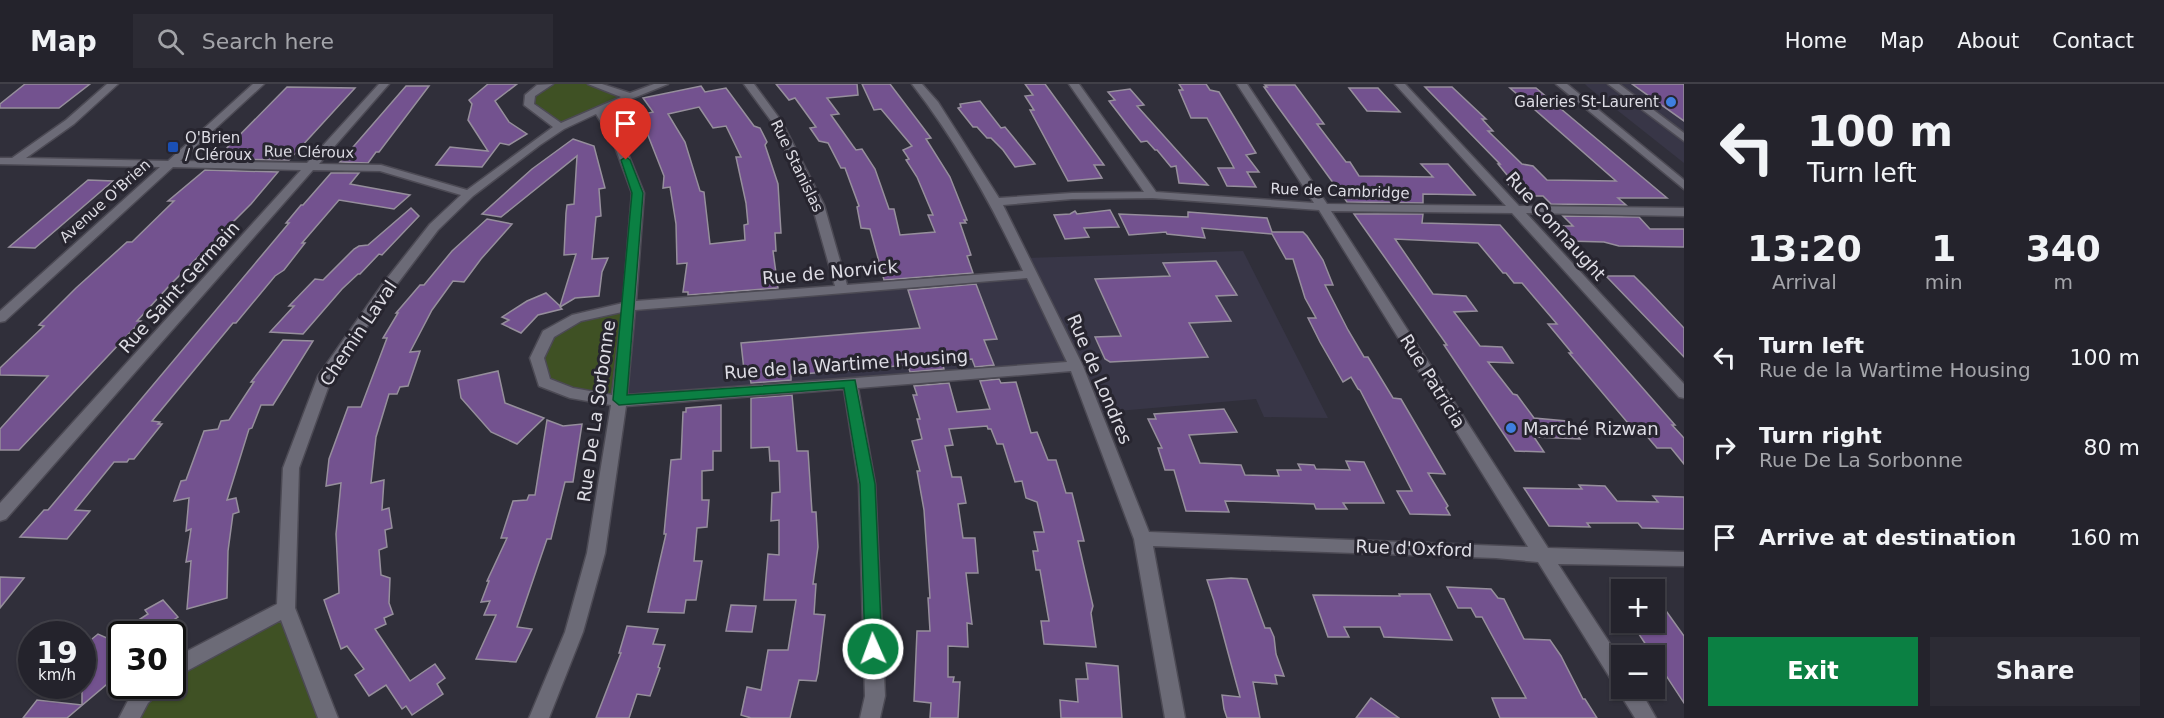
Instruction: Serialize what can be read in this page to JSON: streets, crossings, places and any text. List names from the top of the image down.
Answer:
{
  "streets": {
    "street": [
      "Rue Cléroux",
      "Rue Stanislas",
      "Rue de Cambridge",
      "Avenue O'Brien",
      "Rue Connaught",
      "Rue de Norvick",
      "Rue Saint-Germain",
      "Chemin Laval",
      "Rue de la Wartime Housing",
      "Rue de Londres",
      "Rue Patricia",
      "Rue De La Sorbonne",
      "Rue d'Oxford"
    ]
  },
  "crossings": [
    ["Rue Cléroux", "Avenue O'Brien"],
    ["Rue Cléroux", "Rue Saint-Germain"],
    ["Rue Cléroux", "Chemin Laval"],
    ["Rue Stanislas", "Rue de Norvick"],
    ["Rue de Cambridge", "Rue Connaught"],
    ["Rue de Cambridge", "Rue de Londres"],
    ["Rue de Cambridge", "Rue Patricia"],
    ["Rue de Norvick", "Rue de Londres"],
    ["Rue de Norvick", "Rue De La Sorbonne"],
    ["Chemin Laval", "Rue De La Sorbonne"],
    ["Rue de la Wartime Housing", "Rue de Londres"],
    ["Rue de la Wartime Housing", "Rue De La Sorbonne"],
    ["Rue de Londres", "Rue d'Oxford"],
    ["Rue Patricia", "Rue d'Oxford"]
  ],
  "places": {
    "other": ["Galeries St-Laurent", "Marché Rizwan"],
    "transit": ["O'Brien / Cléroux"]
  },
  "page": {
    "header": "Map",
    "search": "Search here",
    "nav": [
      "Home",
      "Map",
      "About",
      "Contact"
    ],
    "turn": ["100 m", "Turn left"],
    "eta": [
      "13:20",
      "Arrival",
      "1",
      "min",
      "340",
      "m"
    ],
    "list": [
      {
        "name": "Turn left",
        "note": "Rue de la Wartime Housing",
        "value": "100 m"
      },
      {
        "name": "Turn right",
        "note": "Rue De La Sorbonne",
        "value": "80 m"
      },
      {
        "name": "Arrive at destination",
        "value": "160 m"
      }
    ],
    "map_buttons": ["+", "−"],
    "speed": "19 km/h",
    "limit": "30",
    "buttons": ["Exit", "Share"]
  }
}
